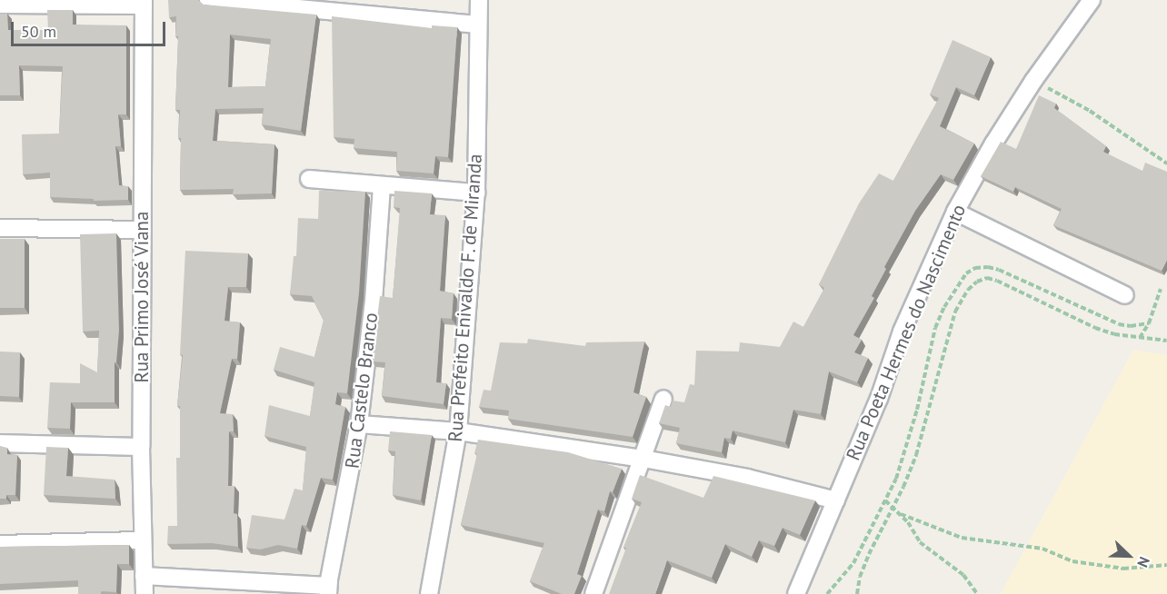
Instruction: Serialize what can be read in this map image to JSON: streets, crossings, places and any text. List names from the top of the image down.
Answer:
{
  "streets": {
    "street": [
      "Rua Primo José Viana",
      "Rua Prefeito Enivaldo F. de Miranda",
      "Rua Poeta Hermes do Nascimento",
      "Rua Castelo Branco"
    ]
  },
  "scale_bar": "50 m",
  "north": "bottom right"
}
